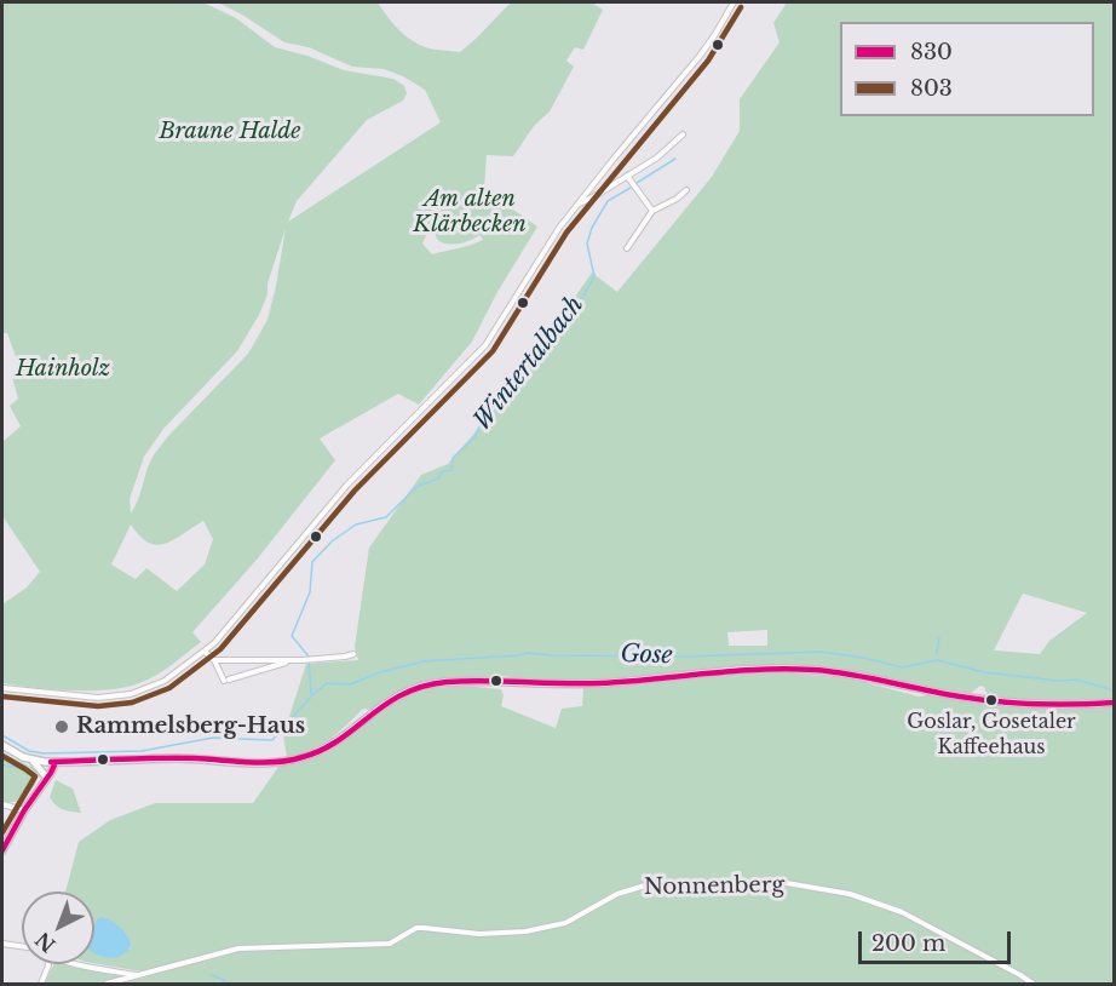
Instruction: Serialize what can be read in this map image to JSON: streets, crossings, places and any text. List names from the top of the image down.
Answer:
{
  "streets": {
    "street": ["Nonnenberg"]
  },
  "water": ["Wintertalbach", "Gose"],
  "parks": ["Braune Halde", "Am alten Klärbecken", "Hainholz"],
  "places": ["Goslar, Gosetaler Kaffeehaus", "Rammelsberg-Haus"],
  "lines": ["transit line 803", "transit line 830"],
  "legend": ["830", "803"],
  "scale_bar": "200 m",
  "north": "bottom left"
}
